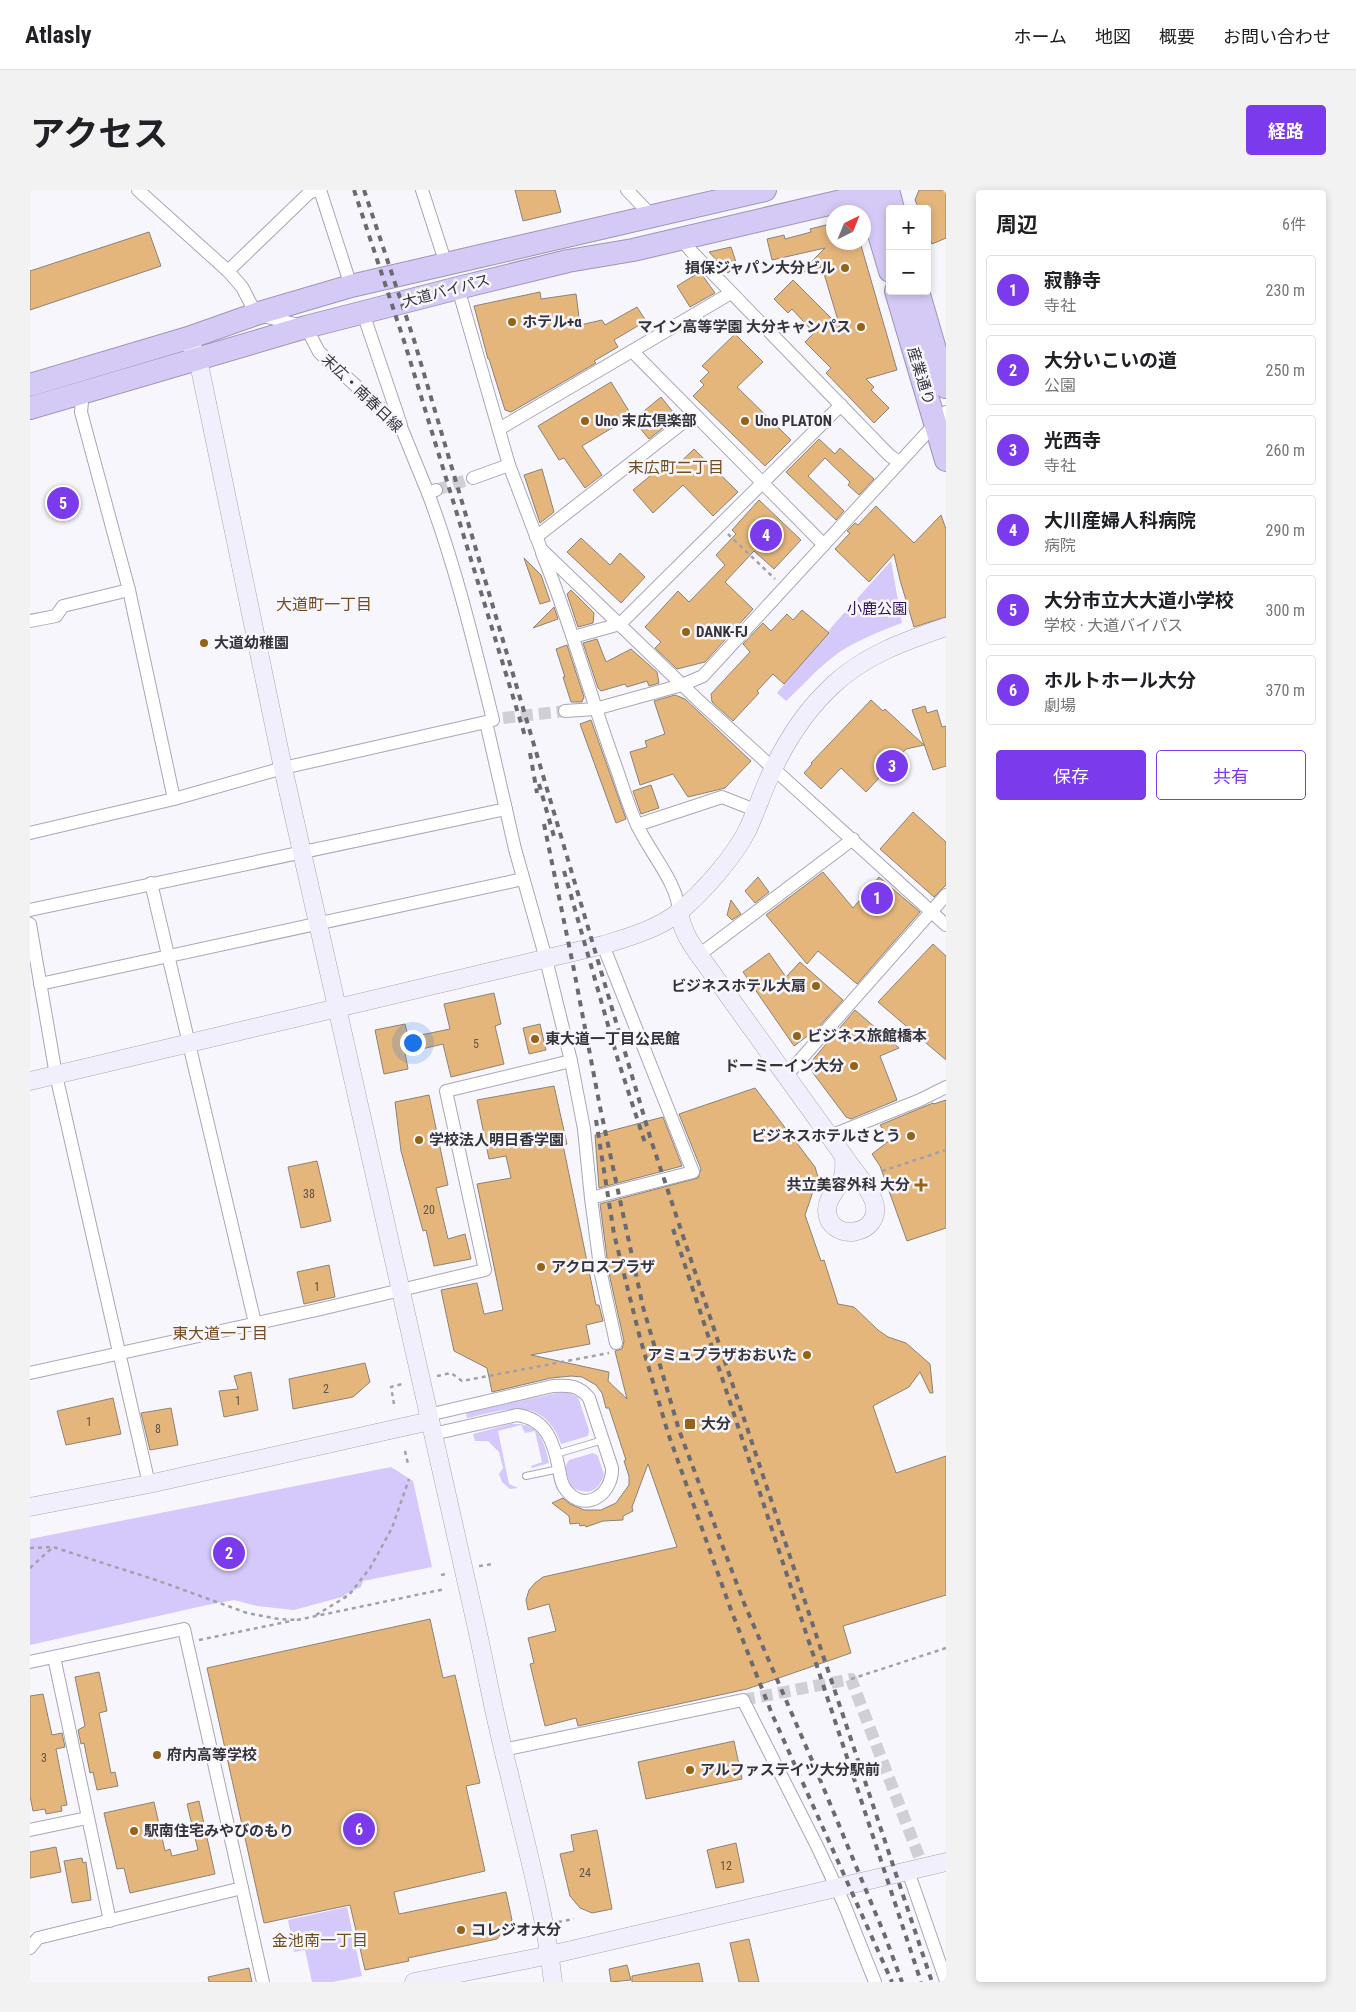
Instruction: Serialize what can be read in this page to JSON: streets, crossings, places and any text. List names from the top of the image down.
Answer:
{
  "streets": {
    "highway": ["大道バイパス", "産業通り"],
    "street": ["末広・南春日線"]
  },
  "crossings": [
    ["大道バイパス", "末広・南春日線"]
  ],
  "districts": [
    "末広町二丁目",
    "大道町一丁目",
    "東大道一丁目",
    "金池南一丁目"
  ],
  "parks": ["小鹿公園"],
  "places": {
    "other": [
      "損保ジャパン大分ビル",
      "ホテル+α",
      "マイン高等学園 大分キャンパス",
      "Uno 末広倶楽部",
      "Uno PLATON",
      "DANK-FJ",
      "大道幼稚園",
      "ビジネスホテル大扇",
      "ビジネス旅館橋本",
      "東大道一丁目公民館",
      "ドーミーイン大分",
      "ビジネスホテルさとう",
      "学校法人明日香学園",
      "アクロスプラザ",
      "アミュプラザおおいた",
      "府内高等学校",
      "アルファステイツ大分駅前",
      "駅南住宅みやびのもり",
      "コレジオ大分"
    ],
    "health": ["共立美容外科 大分"],
    "transit": ["大分"]
  },
  "house_numbers": [
    "5",
    "38",
    "20",
    "1",
    "2",
    "1",
    "1",
    "8",
    "3",
    "12",
    "24"
  ],
  "north": "top right",
  "page": {
    "header": "Atlasly",
    "nav": [
      "ホーム",
      "地図",
      "概要",
      "お問い合わせ"
    ],
    "title": "アクセス",
    "buttons": [
      "経路",
      ["保存", "共有"]
    ],
    "heading": ["周辺", "6件"],
    "map_buttons": ["+", "−"],
    "list": [
      {
        "mark": "1",
        "name": "寂静寺",
        "note": "寺社",
        "value": "230 m"
      },
      {
        "mark": "2",
        "name": "大分いこいの道",
        "note": "公園",
        "value": "250 m"
      },
      {
        "mark": "3",
        "name": "光西寺",
        "note": "寺社",
        "value": "260 m"
      },
      {
        "mark": "4",
        "name": "大川産婦人科病院",
        "note": "病院",
        "value": "290 m"
      },
      {
        "mark": "5",
        "name": "大分市立大大道小学校",
        "note": "学校 · 大道バイパス",
        "value": "300 m"
      },
      {
        "mark": "6",
        "name": "ホルトホール大分",
        "note": "劇場",
        "value": "370 m"
      }
    ],
    "pins": [
      "5",
      "4",
      "3",
      "1",
      "2",
      "6"
    ]
  }
}
